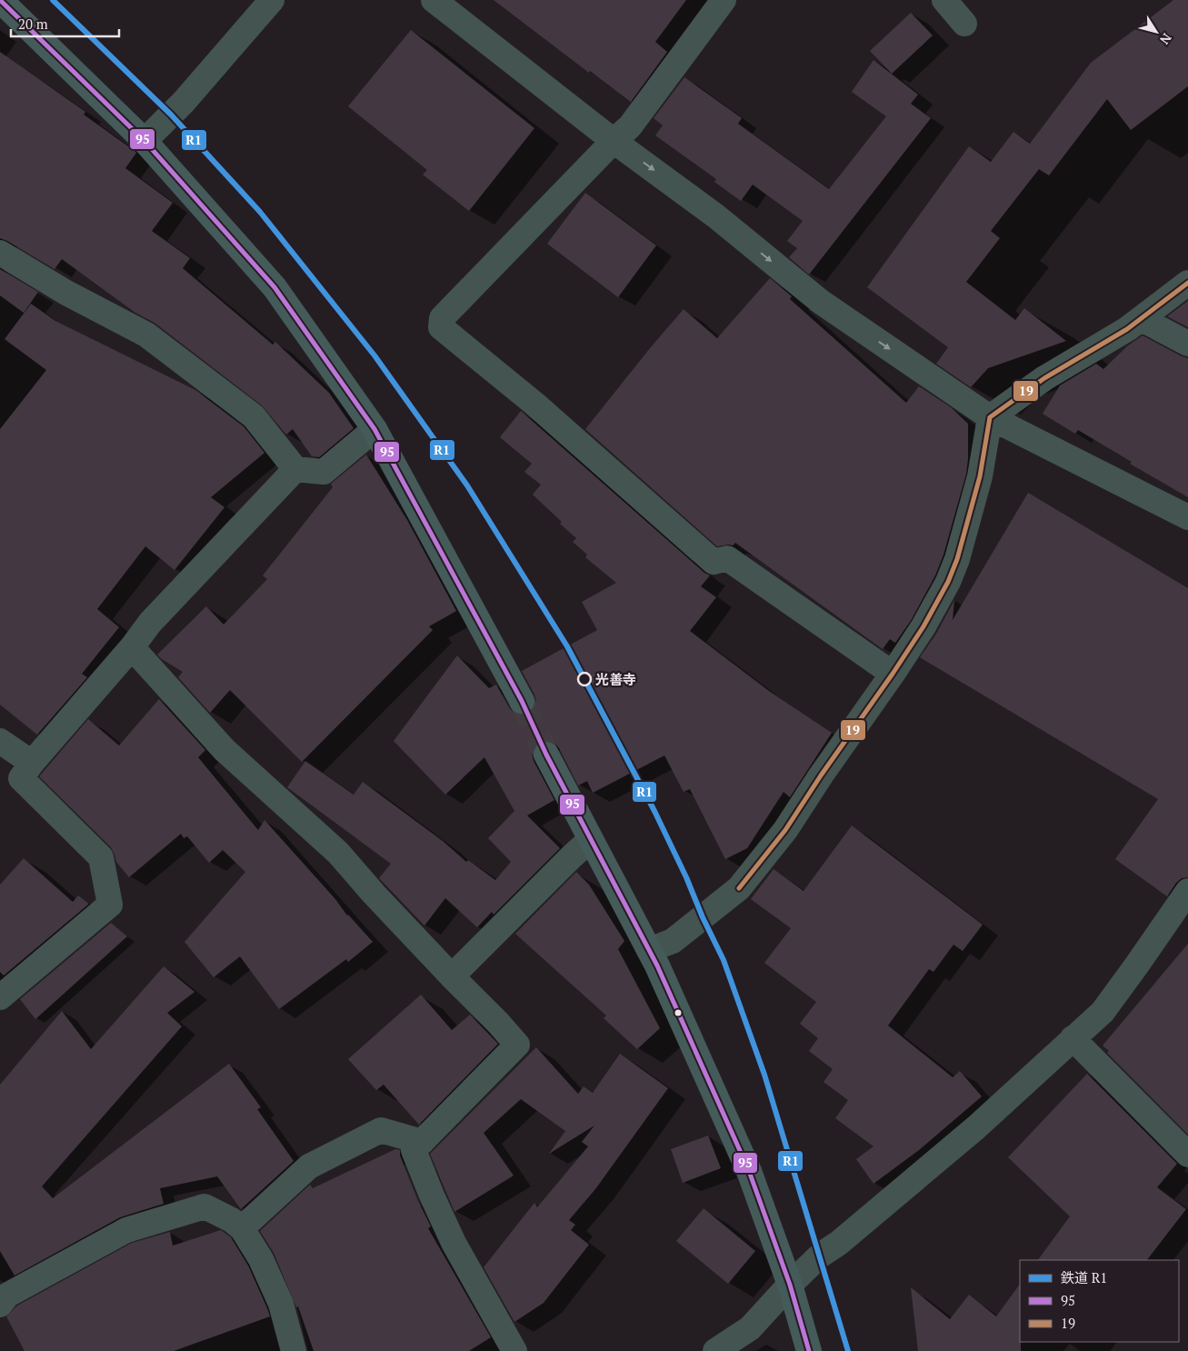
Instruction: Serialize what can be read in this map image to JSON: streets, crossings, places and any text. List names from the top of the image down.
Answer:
{
  "places": ["光善寺"],
  "lines": ["rail line R1", "transit line 95", "transit line 19"],
  "legend": ["鉄道 R1", "95", "19"],
  "scale_bar": "20 m",
  "north": "bottom right"
}
